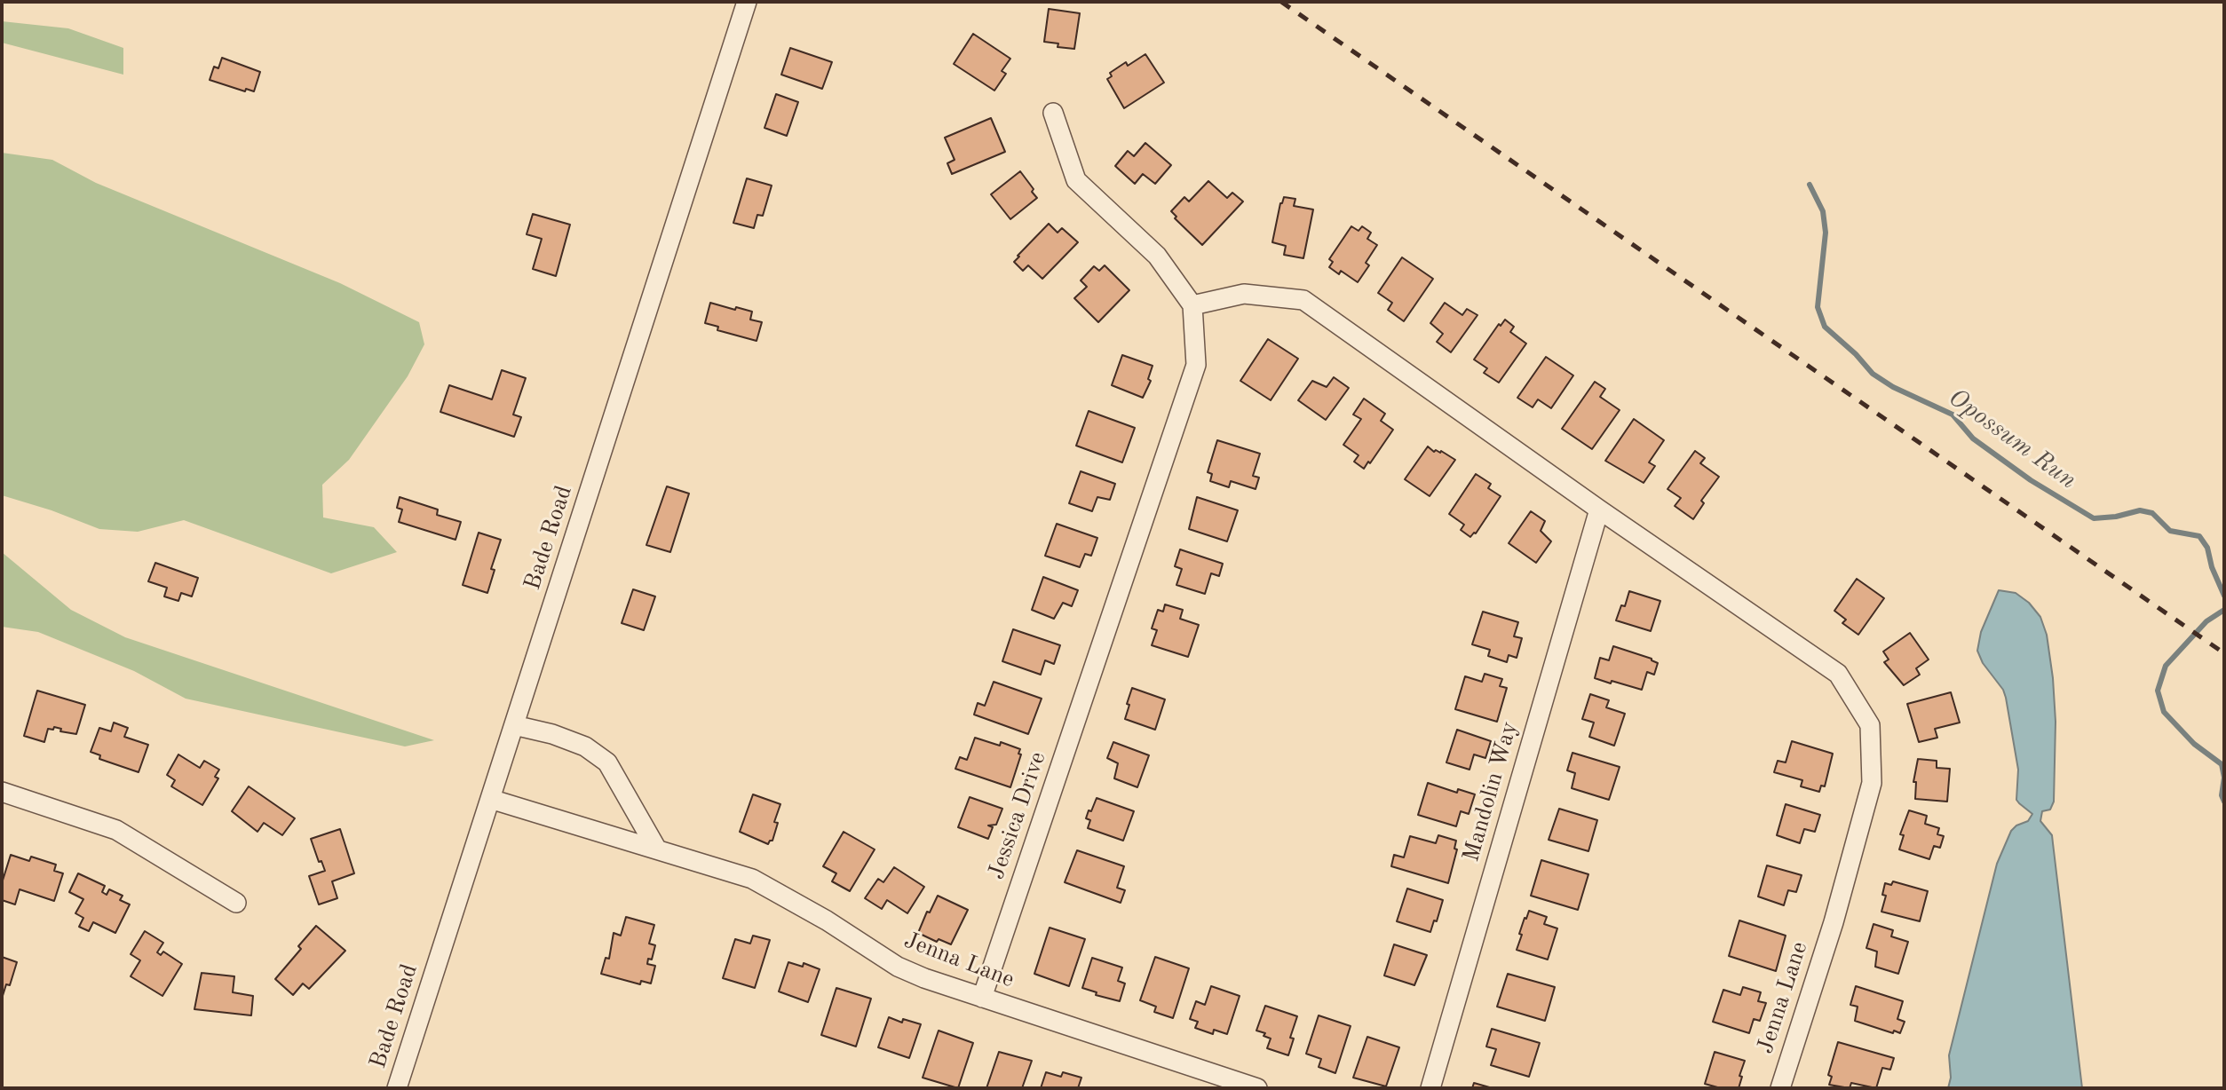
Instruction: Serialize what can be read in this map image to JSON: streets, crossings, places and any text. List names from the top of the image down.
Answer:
{
  "streets": {
    "street": [
      "Bade Road",
      "Mandolin Way",
      "Jessica Drive",
      "Jenna Lane"
    ]
  },
  "crossings": [
    ["Bade Road", "Jenna Lane"],
    ["Mandolin Way", "Jenna Lane"],
    ["Jessica Drive", "Jenna Lane"]
  ],
  "water": ["Opossum Run"]
}
